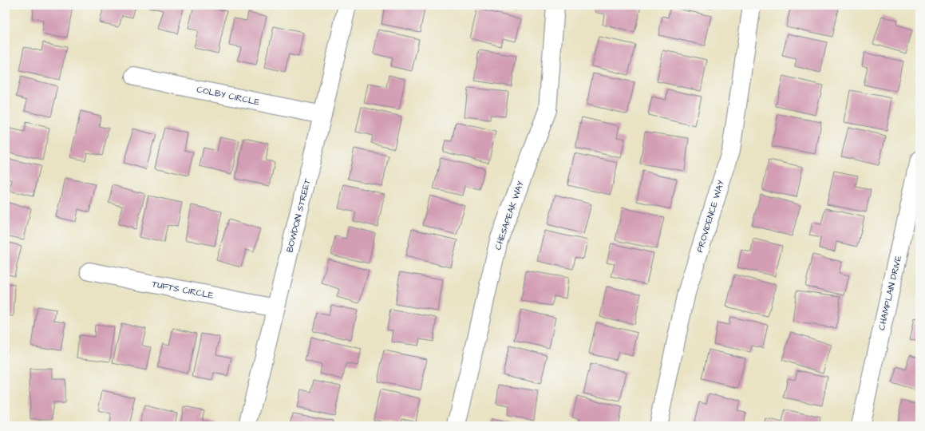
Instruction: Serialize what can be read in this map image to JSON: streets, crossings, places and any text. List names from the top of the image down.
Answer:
{
  "streets": {
    "street": [
      "COLBY CIRCLE",
      "BOWDOIN STREET",
      "CHESAPEAK WAY",
      "PROVIDENCE WAY",
      "TUFTS CIRCLE",
      "CHAMPLAIN DRIVE"
    ]
  },
  "crossings": [
    ["COLBY CIRCLE", "BOWDOIN STREET"],
    ["BOWDOIN STREET", "TUFTS CIRCLE"]
  ]
}
